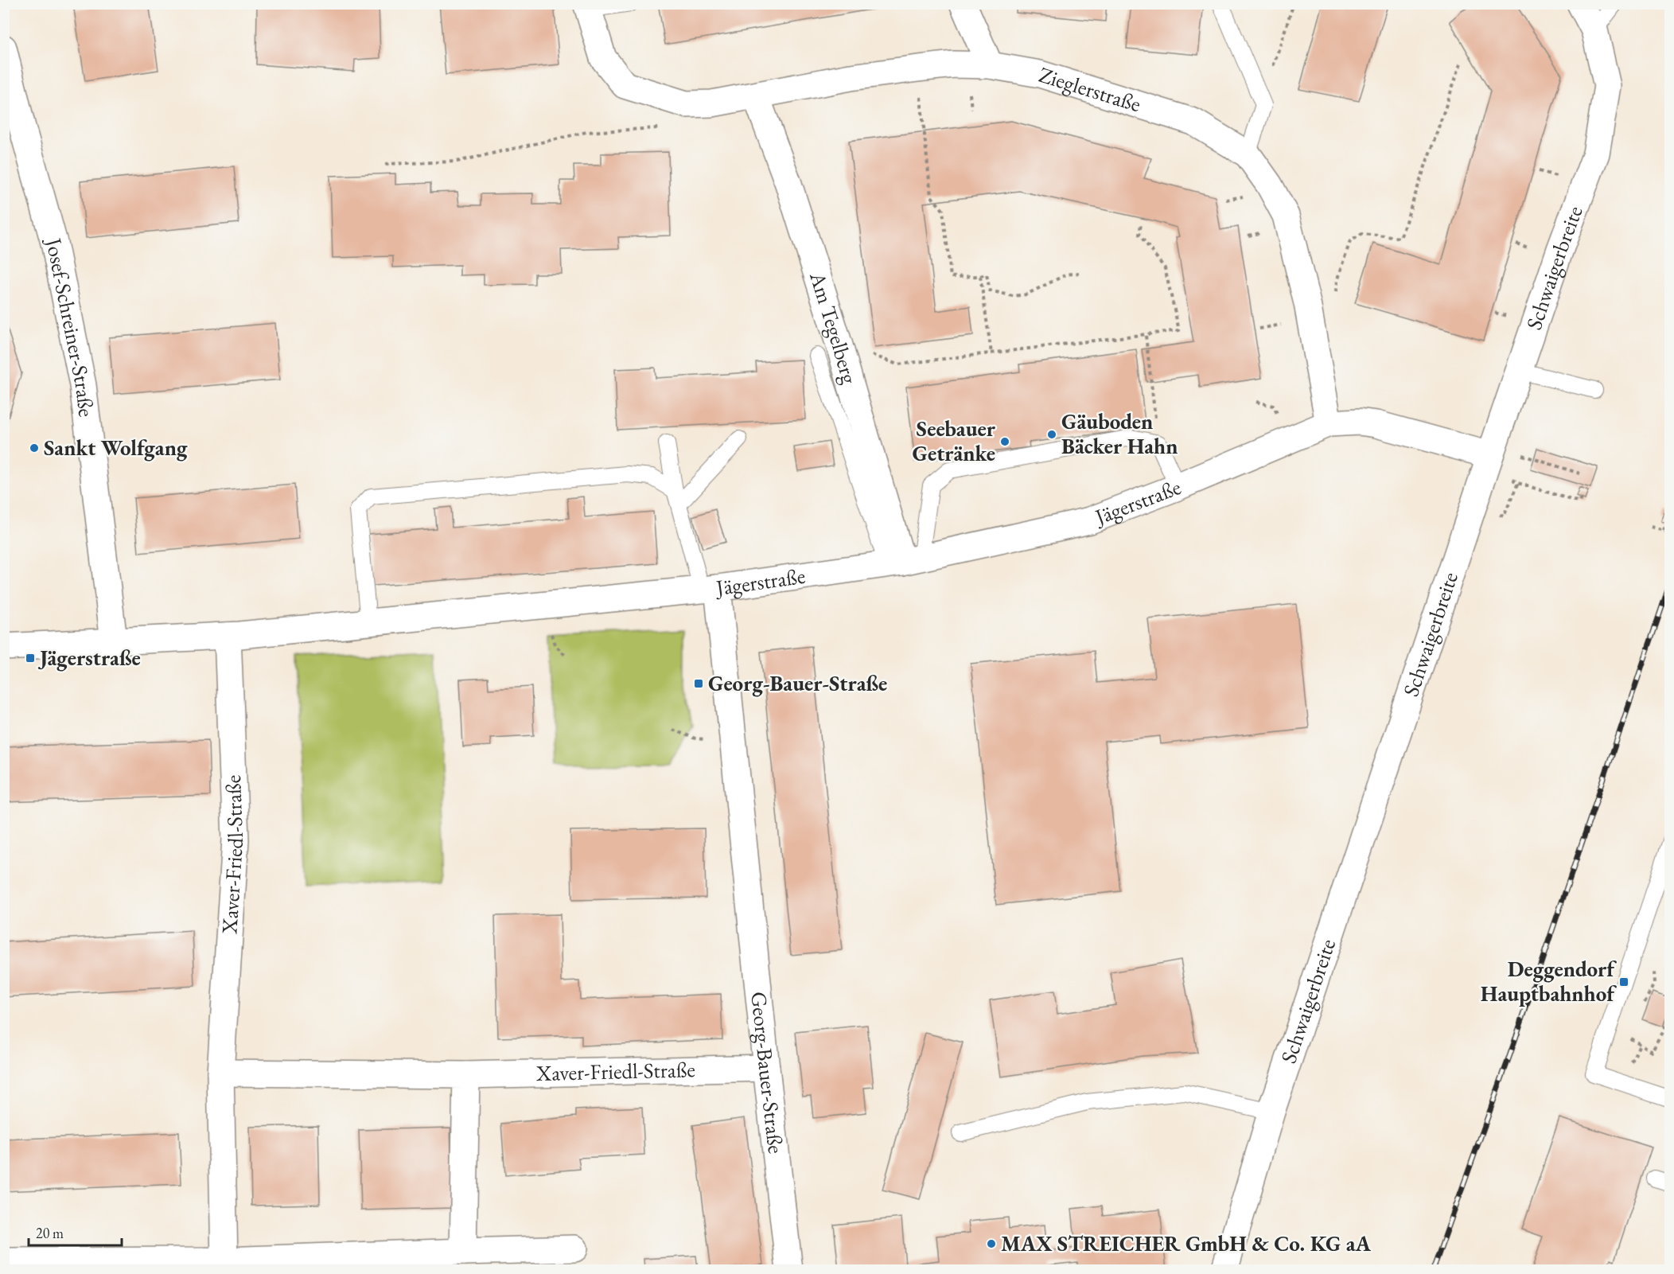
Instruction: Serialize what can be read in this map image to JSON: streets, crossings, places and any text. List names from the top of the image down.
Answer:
{
  "streets": {
    "street": [
      "Zieglerstraße",
      "Schwaigerbreite",
      "Josef-Schreiner-Straße",
      "Am Tegelberg",
      "Jägerstraße",
      "Xaver-Friedl-Straße",
      "Georg-Bauer-Straße"
    ]
  },
  "crossings": [
    ["Zieglerstraße", "Jägerstraße"],
    ["Schwaigerbreite", "Jägerstraße"],
    ["Josef-Schreiner-Straße", "Jägerstraße"],
    ["Am Tegelberg", "Jägerstraße"],
    ["Jägerstraße", "Xaver-Friedl-Straße"],
    ["Jägerstraße", "Georg-Bauer-Straße"],
    ["Xaver-Friedl-Straße", "Georg-Bauer-Straße"]
  ],
  "places": {
    "other": [
      "Gäuboden Bäcker Hahn",
      "Seebauer Getränke",
      "Sankt Wolfgang",
      "MAX STREICHER GmbH & Co. KG aA"
    ],
    "transit": ["Jägerstraße", "Georg-Bauer-Straße", "Deggendorf Hauptbahnhof"]
  },
  "scale_bar": "20 m"
}
